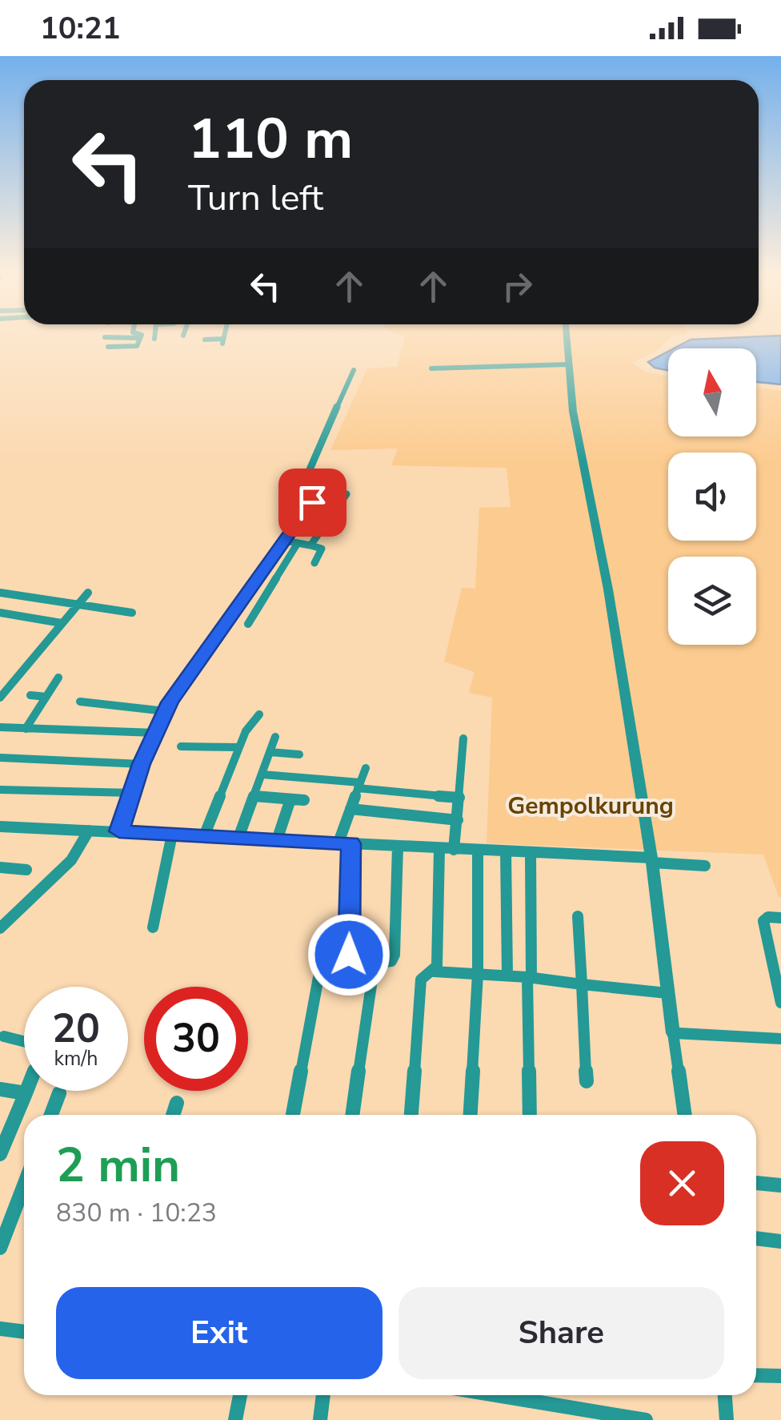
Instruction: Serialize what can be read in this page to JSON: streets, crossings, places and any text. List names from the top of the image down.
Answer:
{
  "districts": ["Gempolkurung"],
  "north": "top",
  "page": {
    "status": "10:21",
    "turn": ["110 m", "Turn left"],
    "speed": "20 km/h",
    "limit": "30",
    "heading": ["2 min", "830 m · 10:23"],
    "buttons": ["Exit", "Share"]
  }
}
